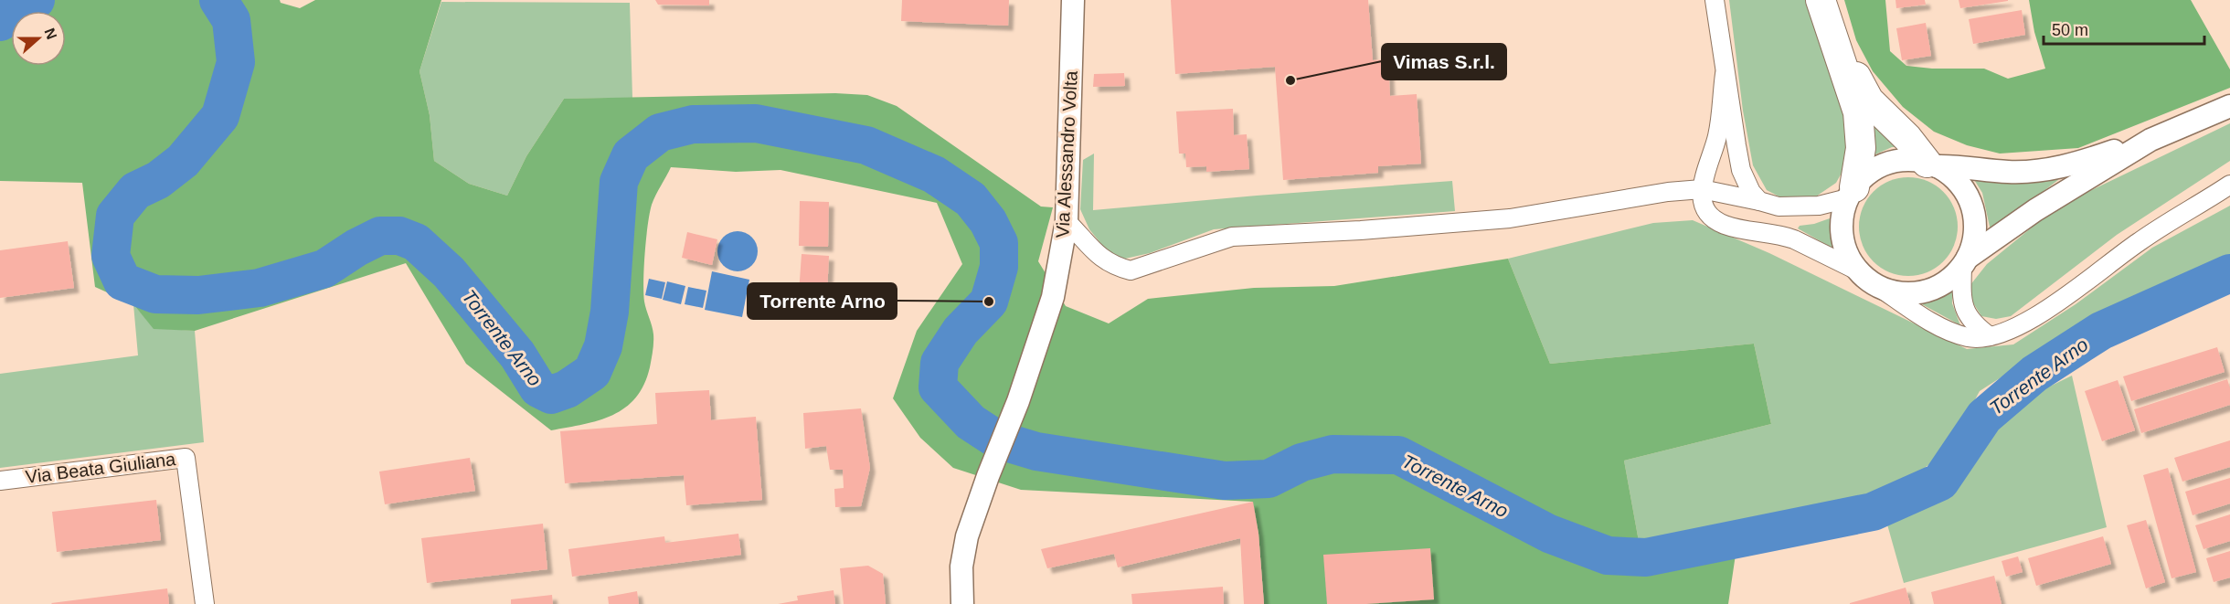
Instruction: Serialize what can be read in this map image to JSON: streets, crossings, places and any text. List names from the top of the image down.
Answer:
{
  "streets": {
    "street": ["Via Alessandro Volta", "Via Beata Giuliana"]
  },
  "water": ["Torrente Arno"],
  "places": ["Vimas S.r.l.", "Torrente Arno"],
  "scale_bar": "50 m",
  "north": "right"
}
